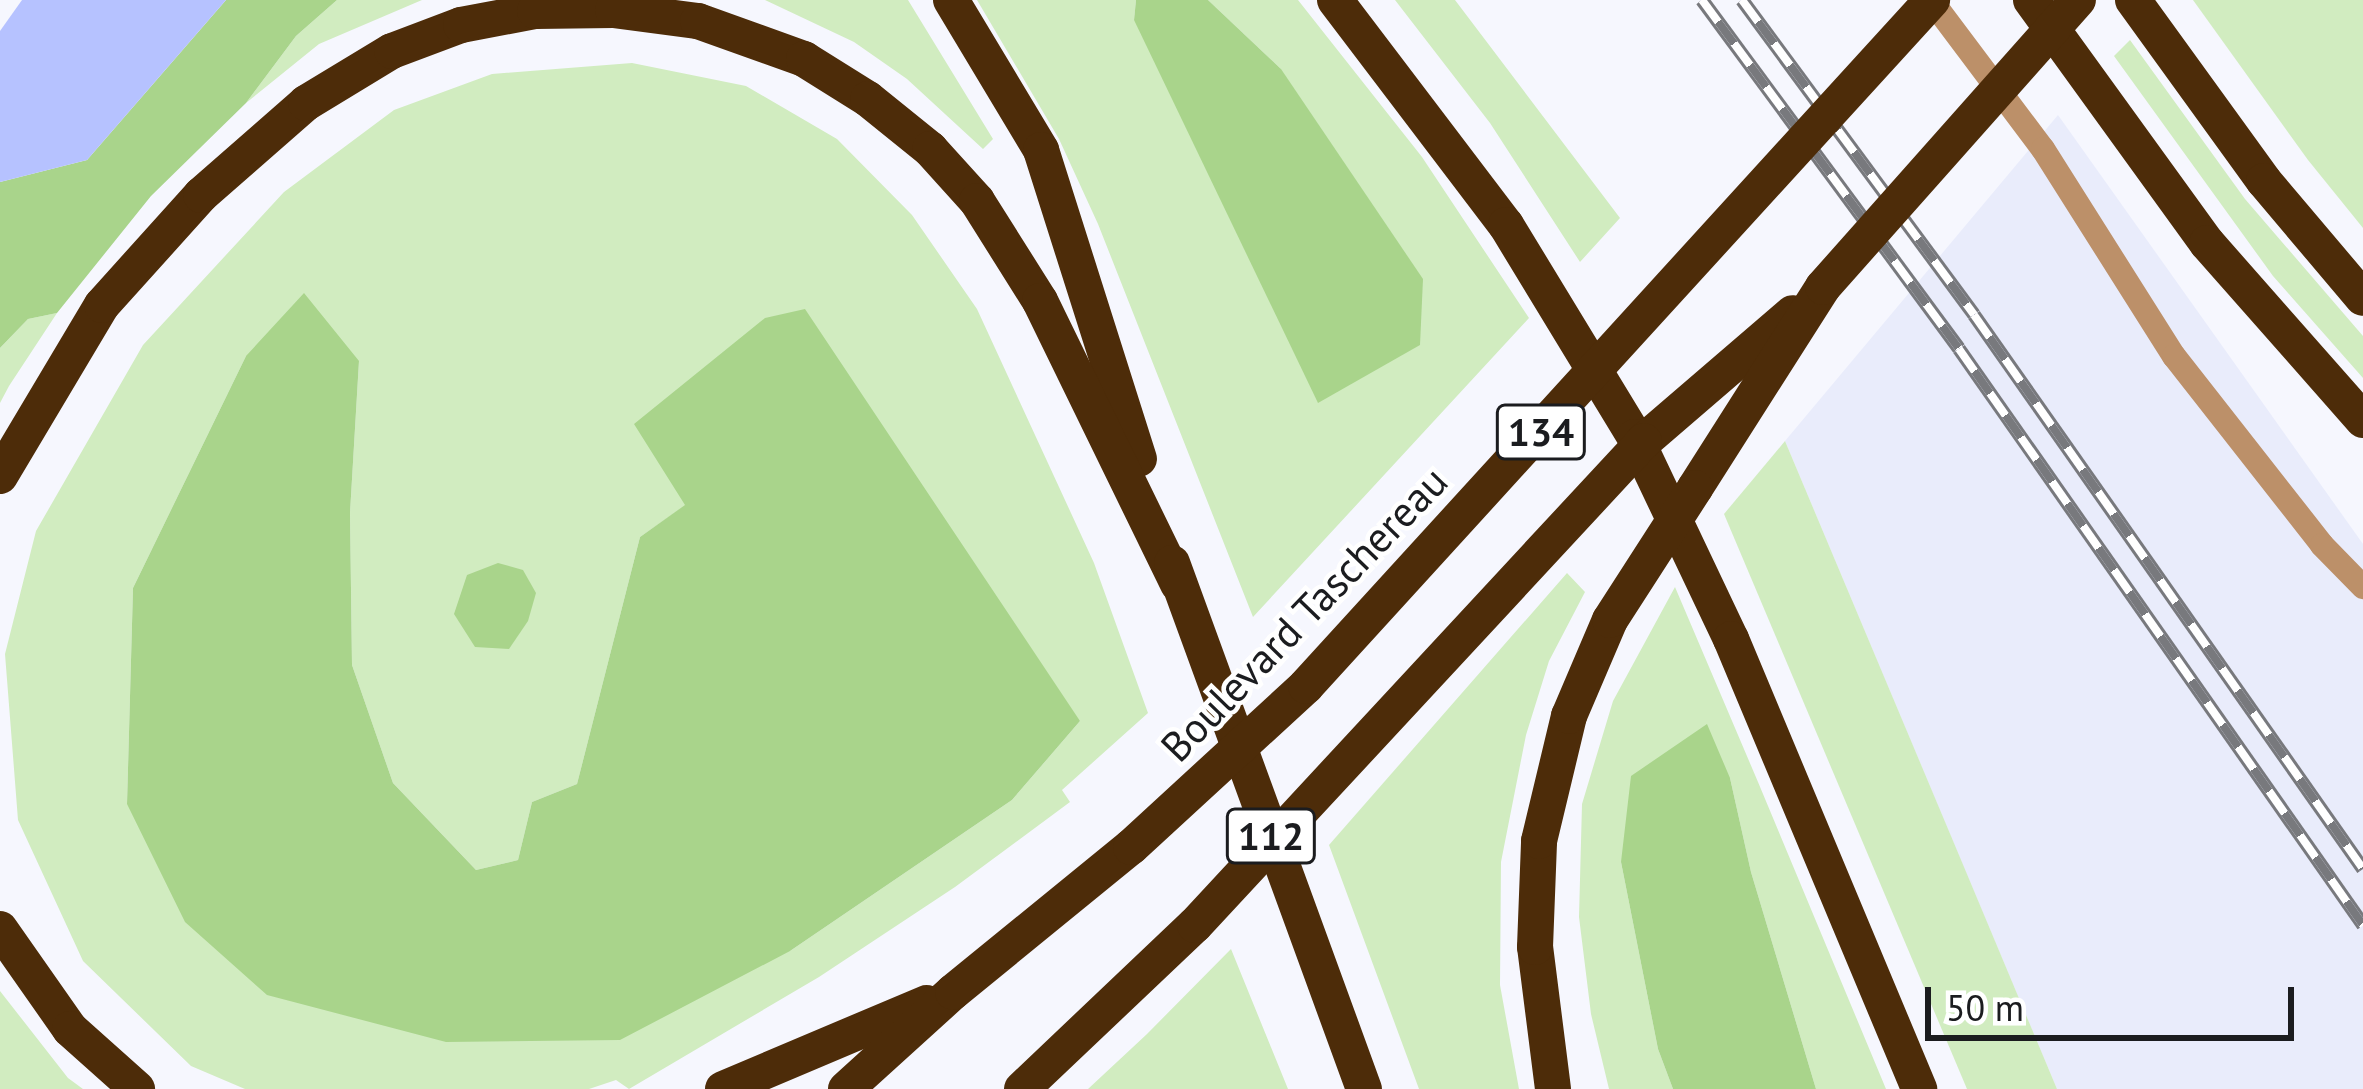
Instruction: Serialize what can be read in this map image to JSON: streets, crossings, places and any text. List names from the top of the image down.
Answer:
{
  "streets": {
    "highway": ["134", "Boulevard Taschereau", "112"]
  },
  "scale_bar": "50 m"
}
